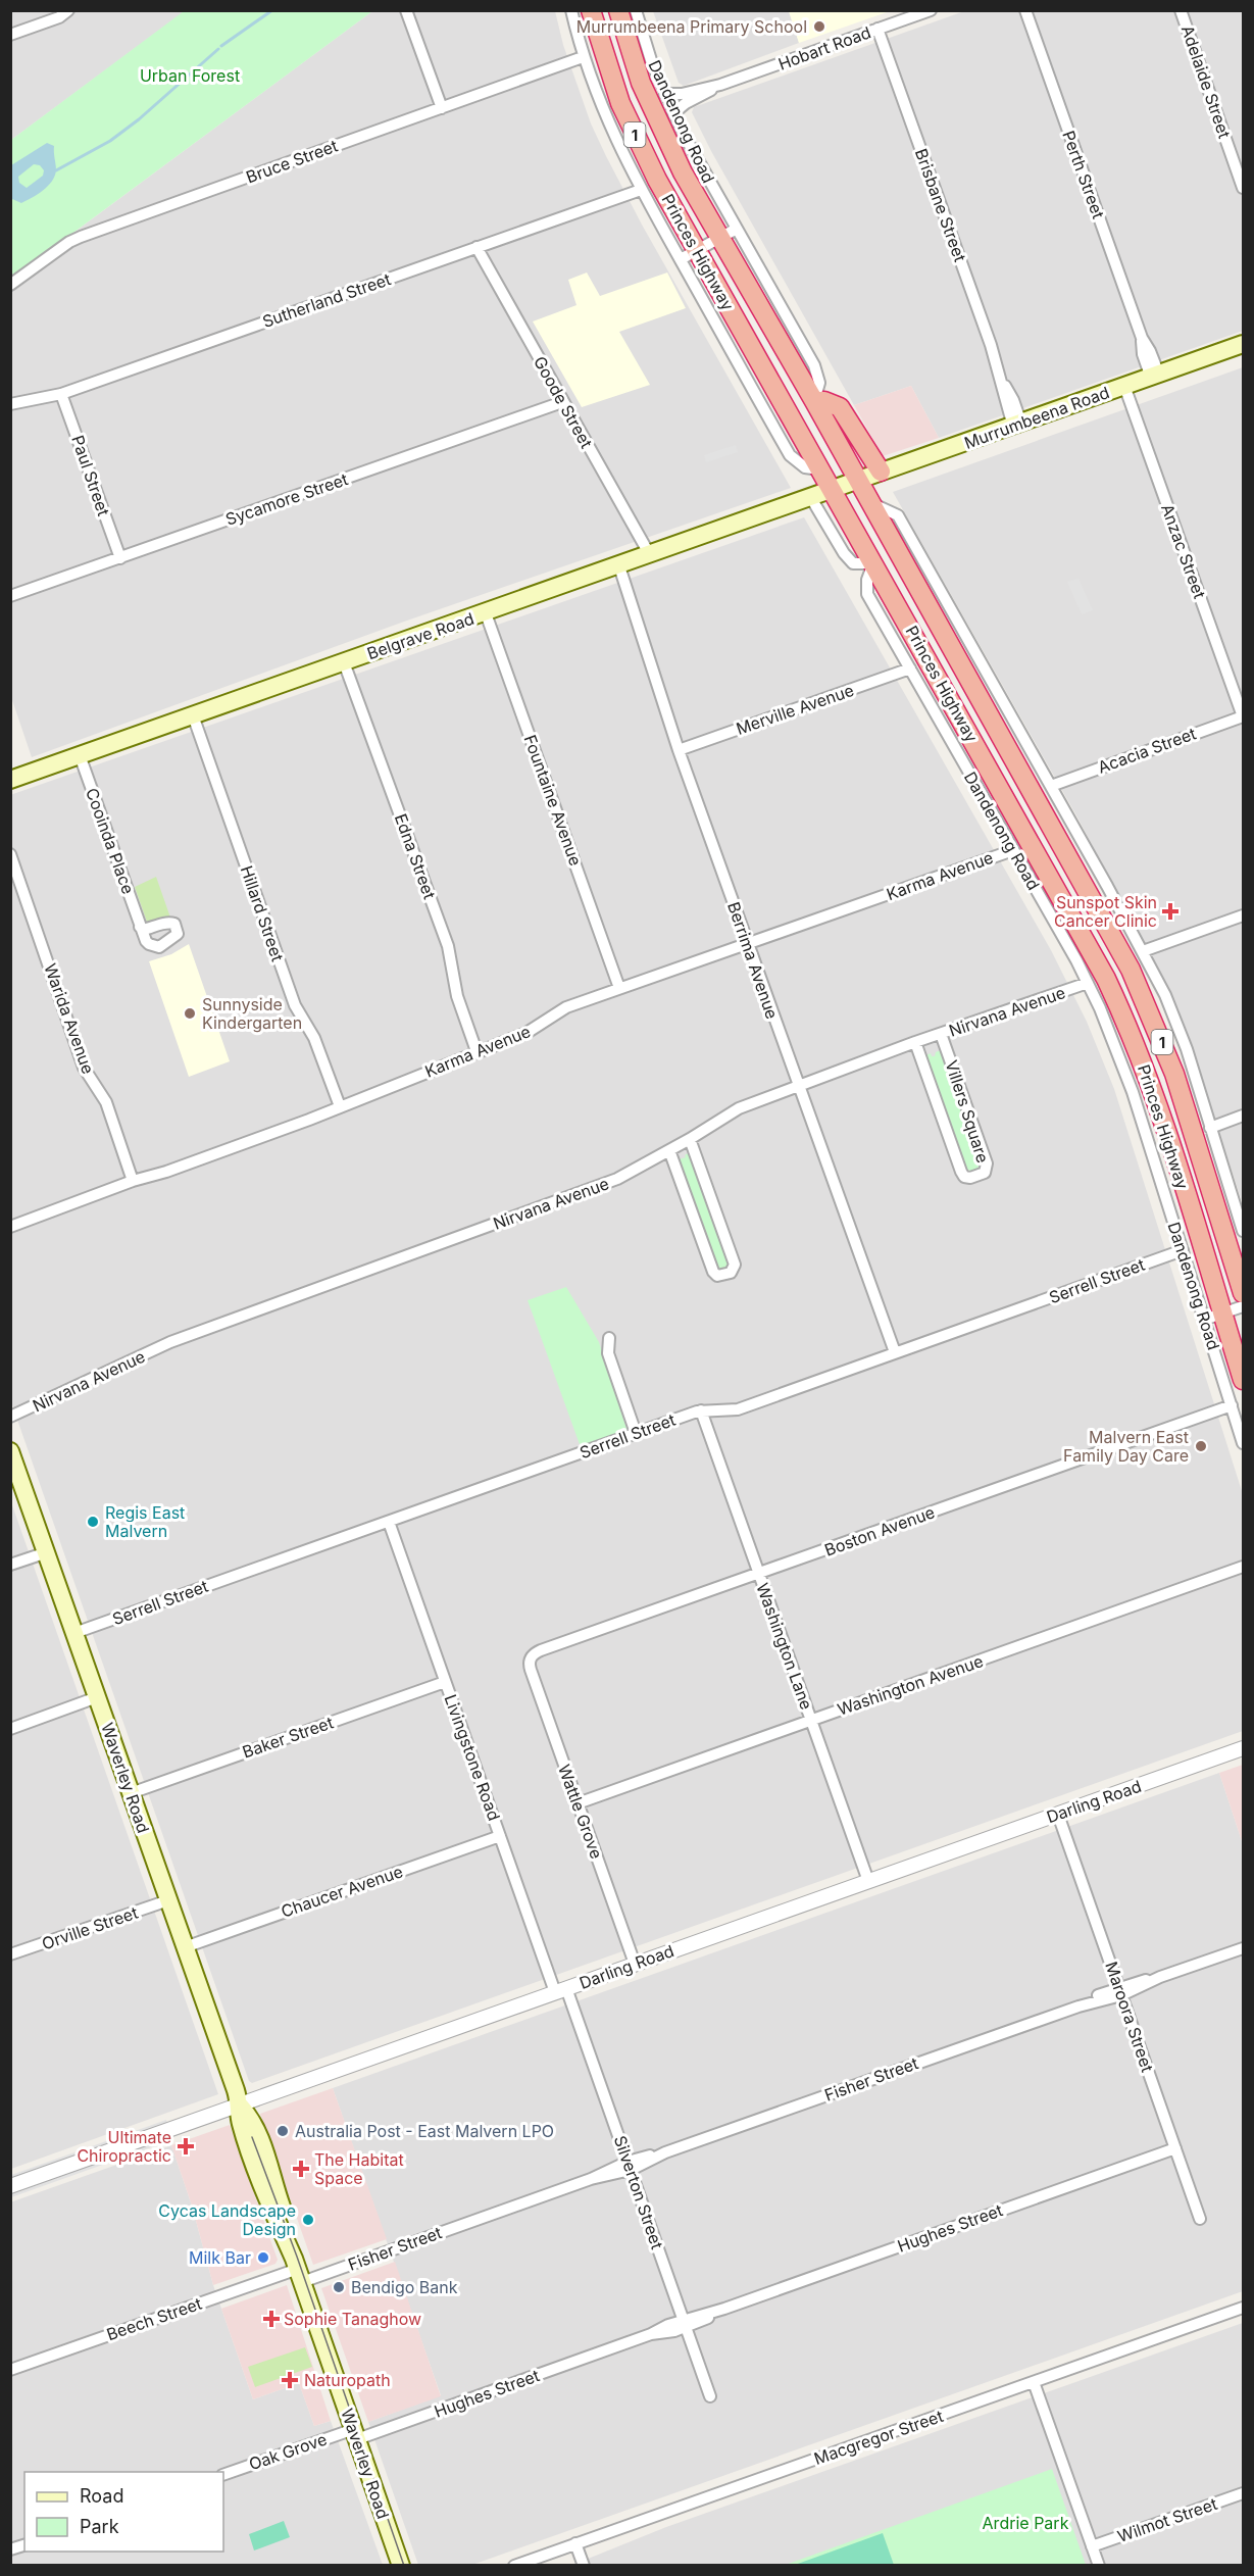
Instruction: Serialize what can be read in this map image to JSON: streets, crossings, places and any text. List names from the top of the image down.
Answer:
{
  "streets": {
    "highway": ["1", "Princes Highway"],
    "main road": ["Murrumbeena Road", "Belgrave Road", "Waverley Road"],
    "street": [
      "Hobart Road",
      "Adelaide Street",
      "Dandenong Road",
      "Bruce Street",
      "Perth Street",
      "Brisbane Street",
      "Sutherland Street",
      "Goode Street",
      "Paul Street",
      "Sycamore Street",
      "Anzac Street",
      "Merville Avenue",
      "Acacia Street",
      "Fountaine Avenue",
      "Cooinda Place",
      "Edna Street",
      "Karma Avenue",
      "Hillard Street",
      "Berrima Avenue",
      "Nirvana Avenue",
      "Warida Avenue",
      "Villers Square",
      "Serrell Street",
      "Boston Avenue",
      "Washington Lane",
      "Washington Avenue",
      "Baker Street",
      "Livingstone Road",
      "Darling Road",
      "Wattle Grove",
      "Chaucer Avenue",
      "Orville Street",
      "Maroora Street",
      "Fisher Street",
      "Silverton Street",
      "Hughes Street",
      "Beech Street",
      "Macgregor Street",
      "Oak Grove",
      "Wilmot Street"
    ]
  },
  "crossings": [
    ["Hobart Road", "Dandenong Road"],
    ["Hobart Road", "Brisbane Street"],
    ["Dandenong Road", "Princes Highway"],
    ["Dandenong Road", "Merville Avenue"],
    ["Dandenong Road", "Karma Avenue"],
    ["Dandenong Road", "Nirvana Avenue"],
    ["Dandenong Road", "Serrell Street"],
    ["Dandenong Road", "Boston Avenue"],
    ["Perth Street", "Murrumbeena Road"],
    ["Brisbane Street", "Murrumbeena Road"],
    ["Princes Highway", "Murrumbeena Road"],
    ["Princes Highway", "Belgrave Road"],
    ["Sutherland Street", "Goode Street"],
    ["Sutherland Street", "Paul Street"],
    ["Goode Street", "Sycamore Street"],
    ["Goode Street", "Belgrave Road"],
    ["Murrumbeena Road", "Anzac Street"],
    ["Murrumbeena Road", "Belgrave Road"],
    ["Paul Street", "Sycamore Street"],
    ["Anzac Street", "Acacia Street"],
    ["Belgrave Road", "Fountaine Avenue"],
    ["Belgrave Road", "Cooinda Place"],
    ["Belgrave Road", "Edna Street"],
    ["Belgrave Road", "Hillard Street"],
    ["Belgrave Road", "Berrima Avenue"],
    ["Merville Avenue", "Berrima Avenue"],
    ["Fountaine Avenue", "Karma Avenue"],
    ["Edna Street", "Karma Avenue"],
    ["Karma Avenue", "Hillard Street"],
    ["Karma Avenue", "Berrima Avenue"],
    ["Karma Avenue", "Warida Avenue"],
    ["Berrima Avenue", "Nirvana Avenue"],
    ["Berrima Avenue", "Serrell Street"],
    ["Nirvana Avenue", "Villers Square"],
    ["Serrell Street", "Washington Lane"],
    ["Serrell Street", "Livingstone Road"],
    ["Serrell Street", "Waverley Road"],
    ["Boston Avenue", "Washington Lane"],
    ["Boston Avenue", "Wattle Grove"],
    ["Washington Lane", "Washington Avenue"],
    ["Washington Lane", "Darling Road"],
    ["Washington Avenue", "Wattle Grove"],
    ["Baker Street", "Livingstone Road"],
    ["Baker Street", "Waverley Road"],
    ["Livingstone Road", "Darling Road"],
    ["Livingstone Road", "Chaucer Avenue"],
    ["Livingstone Road", "Silverton Street"],
    ["Waverley Road", "Darling Road"],
    ["Waverley Road", "Chaucer Avenue"],
    ["Waverley Road", "Orville Street"],
    ["Waverley Road", "Fisher Street"],
    ["Waverley Road", "Hughes Street"],
    ["Waverley Road", "Beech Street"],
    ["Waverley Road", "Oak Grove"],
    ["Darling Road", "Wattle Grove"],
    ["Darling Road", "Maroora Street"],
    ["Darling Road", "Silverton Street"],
    ["Maroora Street", "Fisher Street"],
    ["Maroora Street", "Hughes Street"],
    ["Fisher Street", "Silverton Street"],
    ["Fisher Street", "Beech Street"],
    ["Silverton Street", "Hughes Street"],
    ["Hughes Street", "Oak Grove"]
  ],
  "parks": ["Urban Forest", "Ardrie Park"],
  "places": {
    "other": [
      "Murrumbeena Primary School",
      "Sunnyside Kindergarten",
      "Malvern East Family Day Care",
      "Regis East Malvern",
      "Australia Post - East Malvern LPO",
      "Cycas Landscape Design",
      "Milk Bar",
      "Bendigo Bank"
    ],
    "health": [
      "Sunspot Skin Cancer Clinic",
      "Ultimate Chiropractic",
      "The Habitat Space",
      "Sophie Tanaghow",
      "Naturopath"
    ]
  },
  "legend": ["Road", "Park"]
}
